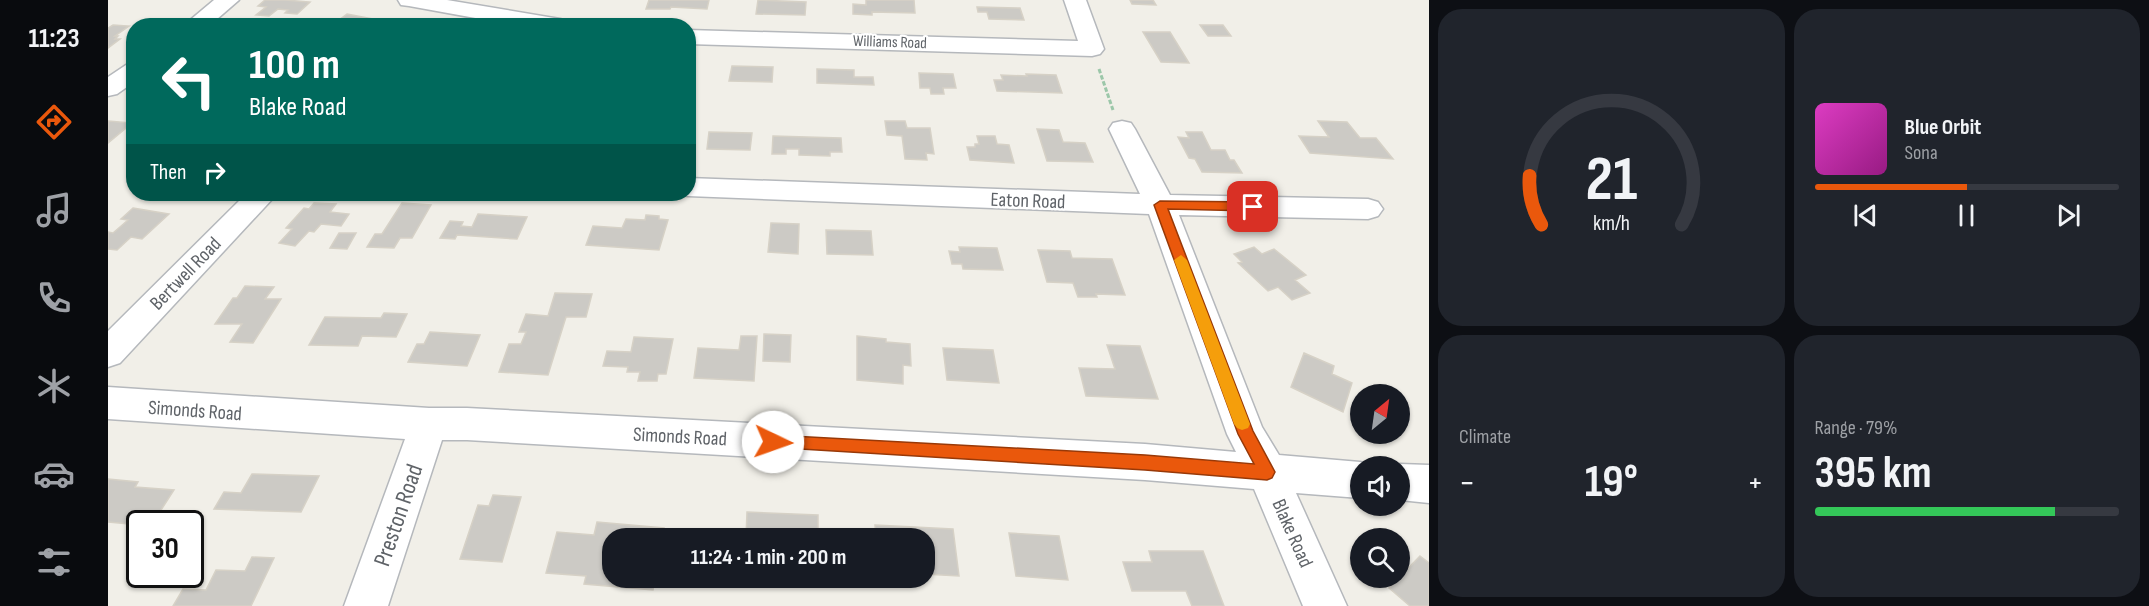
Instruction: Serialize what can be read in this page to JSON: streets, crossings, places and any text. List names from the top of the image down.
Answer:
{
  "streets": {
    "street": [
      "Williams Road",
      "Eaton Road",
      "Bertwell Road",
      "Simonds Road",
      "Preston Road",
      "Blake Road"
    ]
  },
  "crossings": [
    ["Eaton Road", "Blake Road"],
    ["Simonds Road", "Preston Road"],
    ["Simonds Road", "Blake Road"]
  ],
  "north": "top right",
  "page": {
    "tabs": "11:23",
    "turn": ["100 m", "Blake Road"],
    "song": ["Blue Orbit", "Sona"],
    "then": "Then",
    "tile": [
      "Climate",
      ["Range · 79%", "395 km"]
    ],
    "heat": ["−", "19°", "+"],
    "limit": "30",
    "trip": "11:24 · 1 min · 200 m",
    "gauge": ["21", "km/h"]
  }
}
